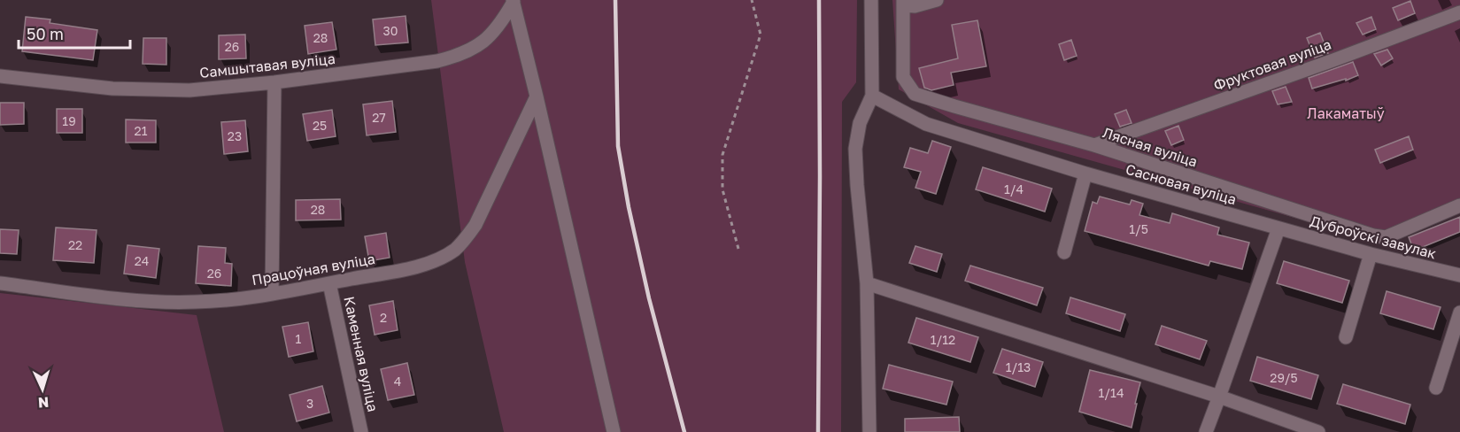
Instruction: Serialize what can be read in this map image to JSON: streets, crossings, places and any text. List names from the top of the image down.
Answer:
{
  "streets": {
    "street": [
      "Фруктовая вуліца",
      "Самшытавая вуліца",
      "Лясная вуліца",
      "Сасновая вуліца",
      "Дуброўскі завулак",
      "Працоўная вуліца",
      "Каменная вуліца"
    ]
  },
  "crossings": [
    ["Фруктовая вуліца", "Лясная вуліца"],
    ["Сасновая вуліца", "Дуброўскі завулак"],
    ["Працоўная вуліца", "Каменная вуліца"]
  ],
  "parks": ["Лакаматыў"],
  "house_numbers": [
    "30",
    "28",
    "26",
    "27",
    "19",
    "25",
    "21",
    "23",
    "1/4",
    "28",
    "1/5",
    "22",
    "24",
    "26",
    "2",
    "1",
    "1/12",
    "1/13",
    "29/5",
    "4",
    "1/14",
    "3"
  ],
  "scale_bar": "50 m",
  "north": "bottom"
}
